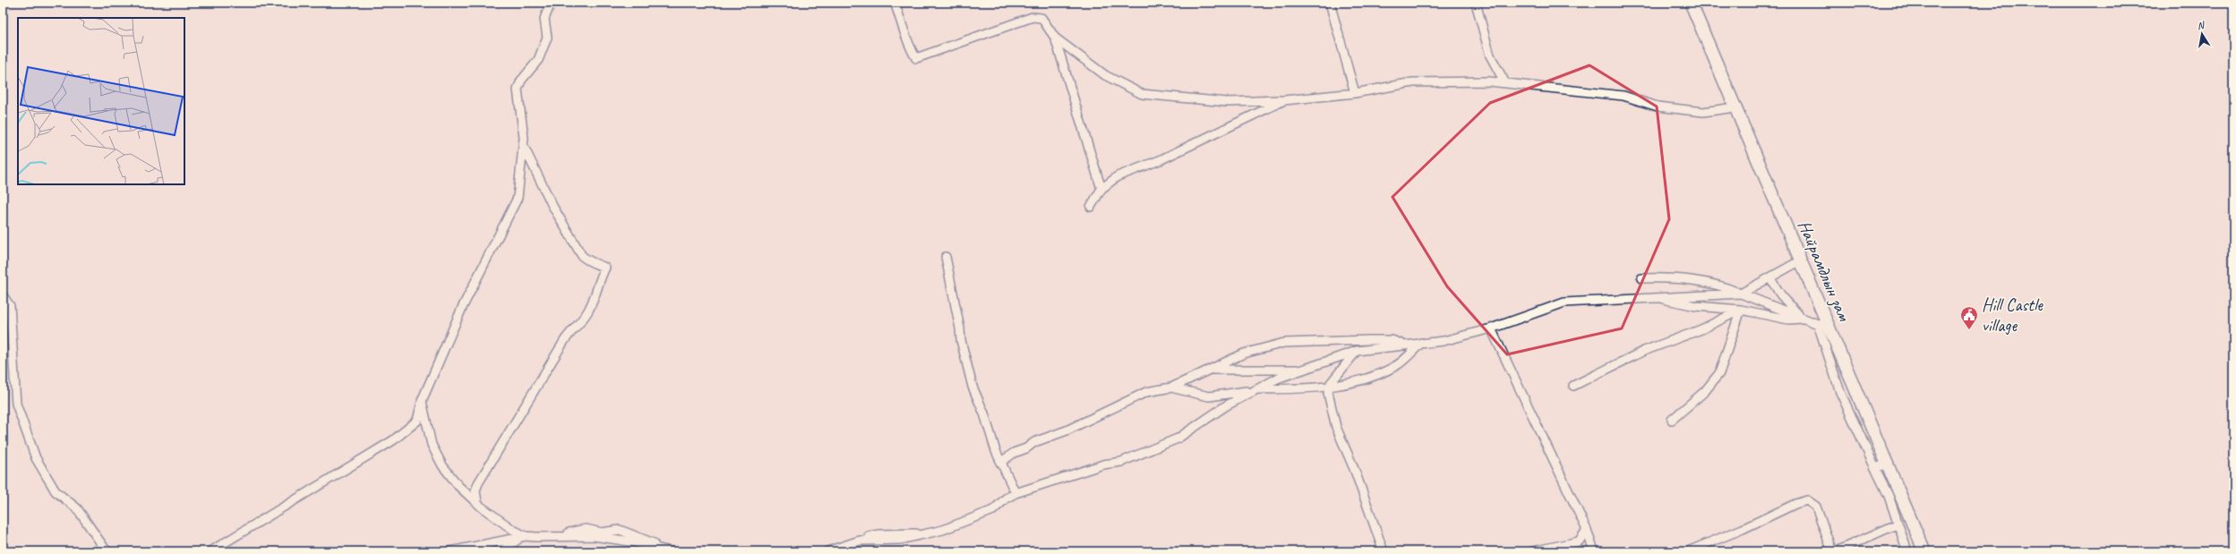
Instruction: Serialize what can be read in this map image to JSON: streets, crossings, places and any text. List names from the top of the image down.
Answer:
{
  "streets": {
    "main road": ["Найрамдлын зам"]
  },
  "places": {
    "public building": ["Hill Castle village"]
  },
  "north": "top"
}
